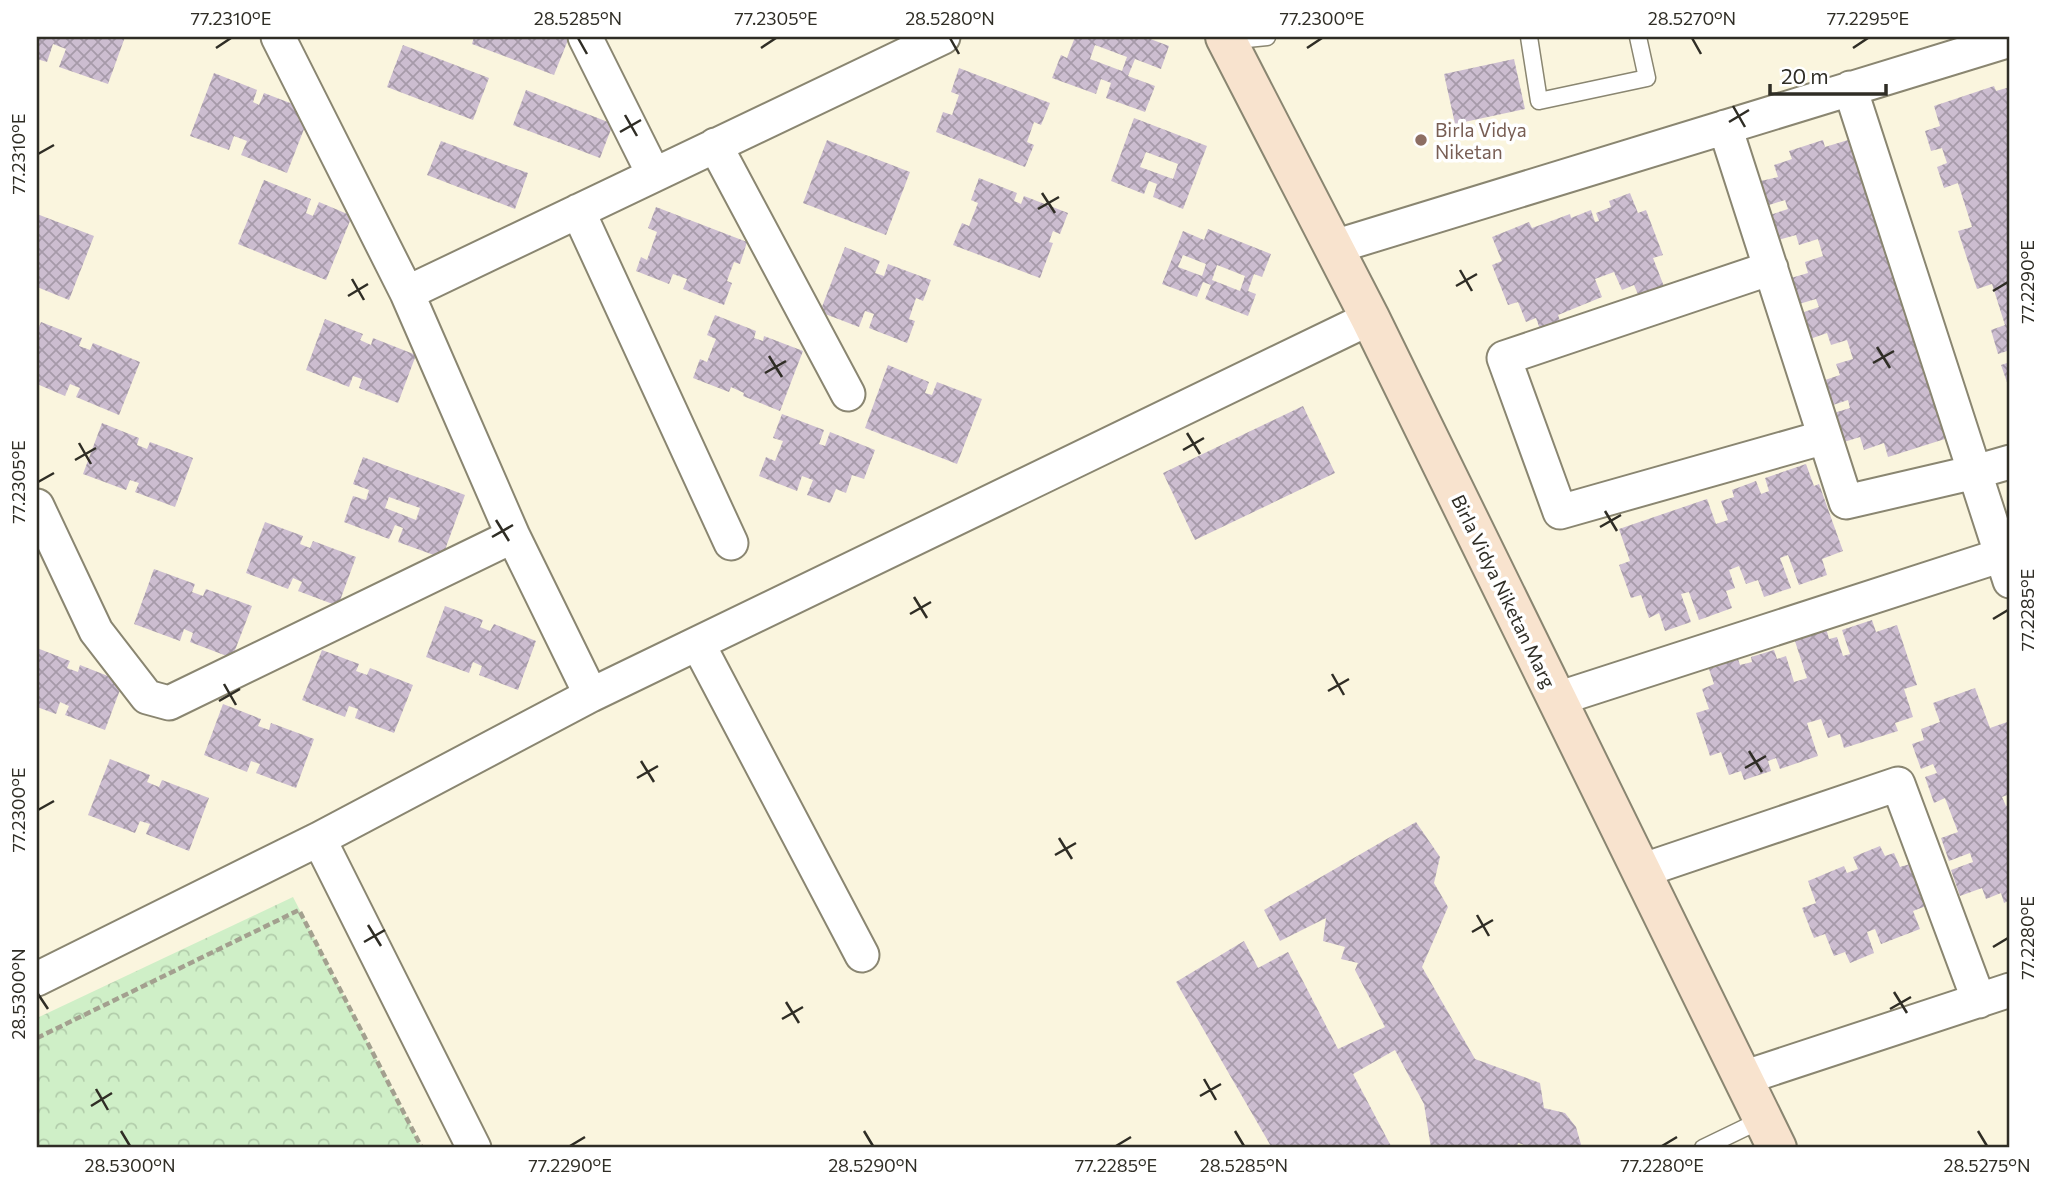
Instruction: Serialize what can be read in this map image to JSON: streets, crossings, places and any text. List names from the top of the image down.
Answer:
{
  "streets": {
    "street": ["Birla Vidya Niketan Marg"]
  },
  "places": ["Birla Vidya Niketan"],
  "scale_bar": "20 m",
  "coordinates": [
    "77.2310°E",
    "28.5285°N",
    "77.2305°E",
    "28.5280°N",
    "77.2300°E",
    "28.5270°N",
    "77.2295°E",
    "77.2290°E",
    "77.2285°E",
    "77.2280°E",
    "28.5300°N",
    "28.5290°N",
    "28.5275°N"
  ]
}
